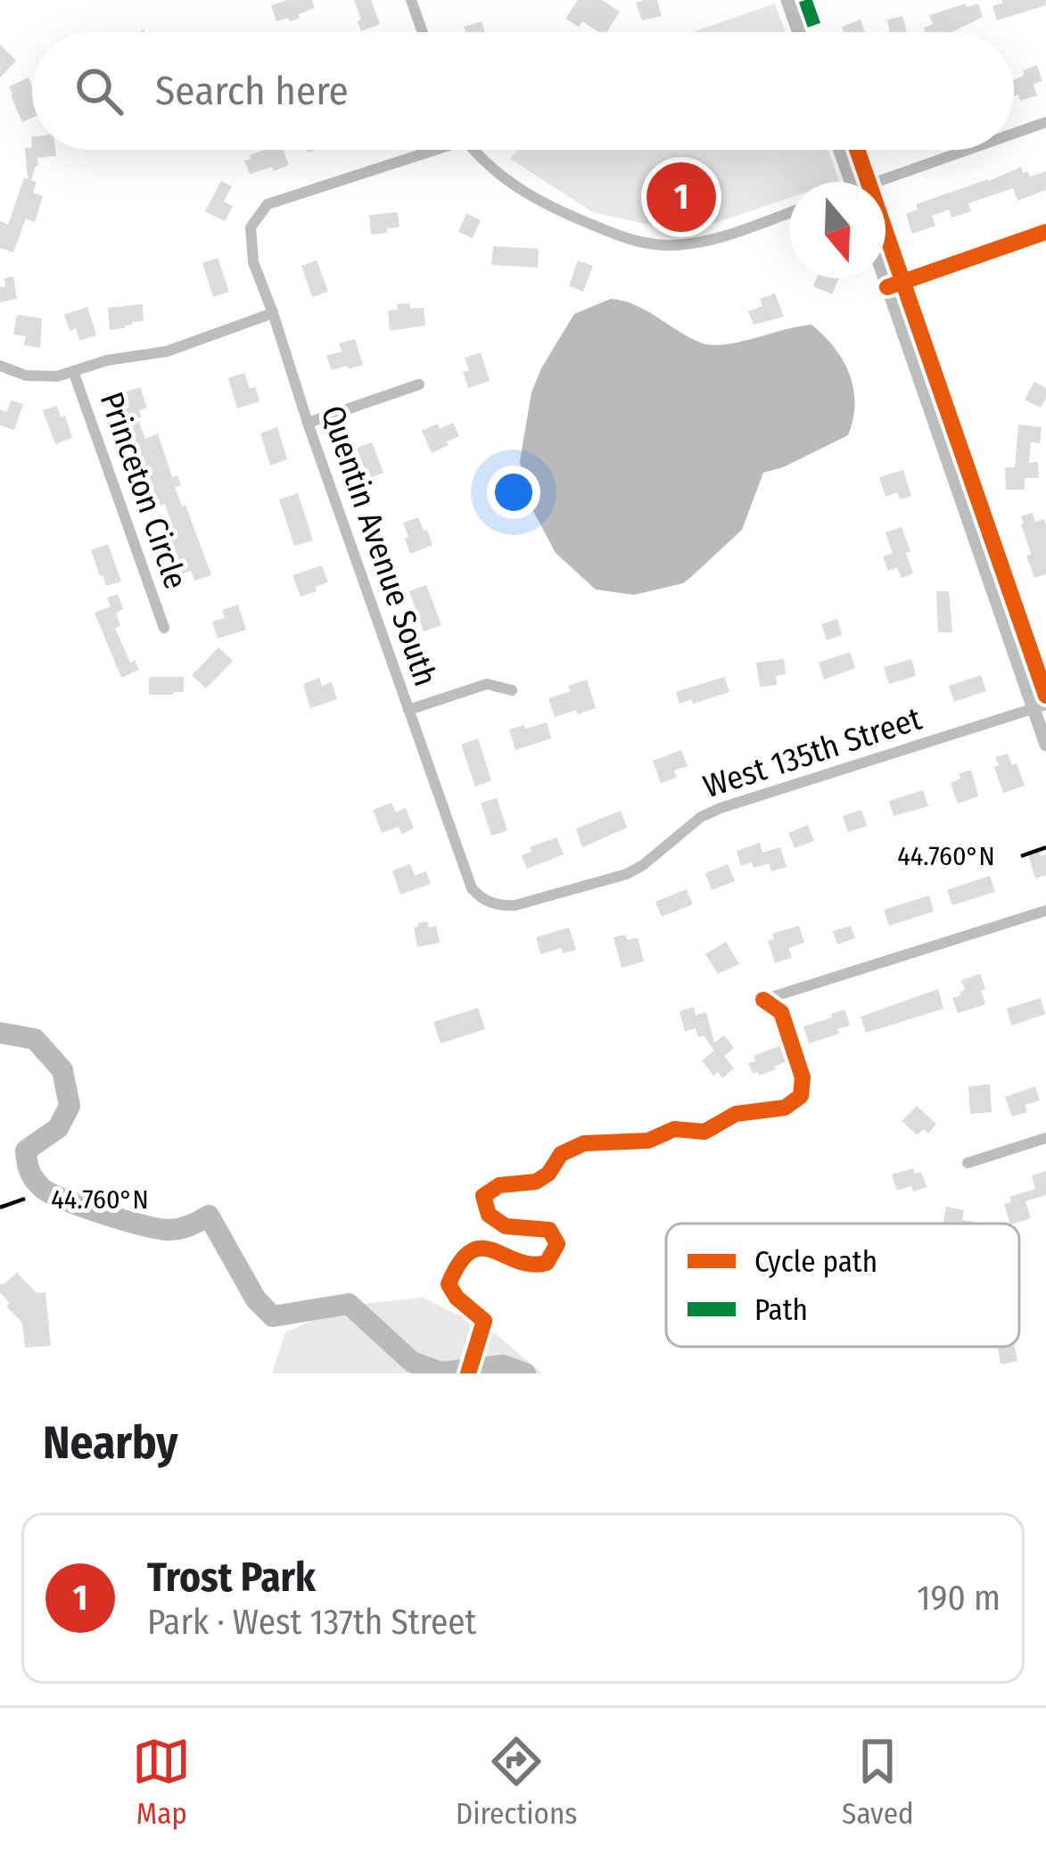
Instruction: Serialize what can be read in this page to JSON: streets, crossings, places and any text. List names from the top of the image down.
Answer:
{
  "streets": {
    "street": ["Princeton Circle", "Quentin Avenue South", "West 135th Street"]
  },
  "crossings": [
    ["Quentin Avenue South", "West 135th Street"]
  ],
  "legend": ["Cycle path", "Path"],
  "north": "bottom",
  "page": {
    "search": "Search here",
    "pins": "1",
    "heading": "Nearby",
    "list": [
      {
        "mark": "1",
        "name": "Trost Park",
        "note": "Park · West 137th Street",
        "value": "190 m"
      }
    ],
    "nav": ["Map", "Directions", "Saved"]
  },
  "coordinates": ["44.760°N"]
}
